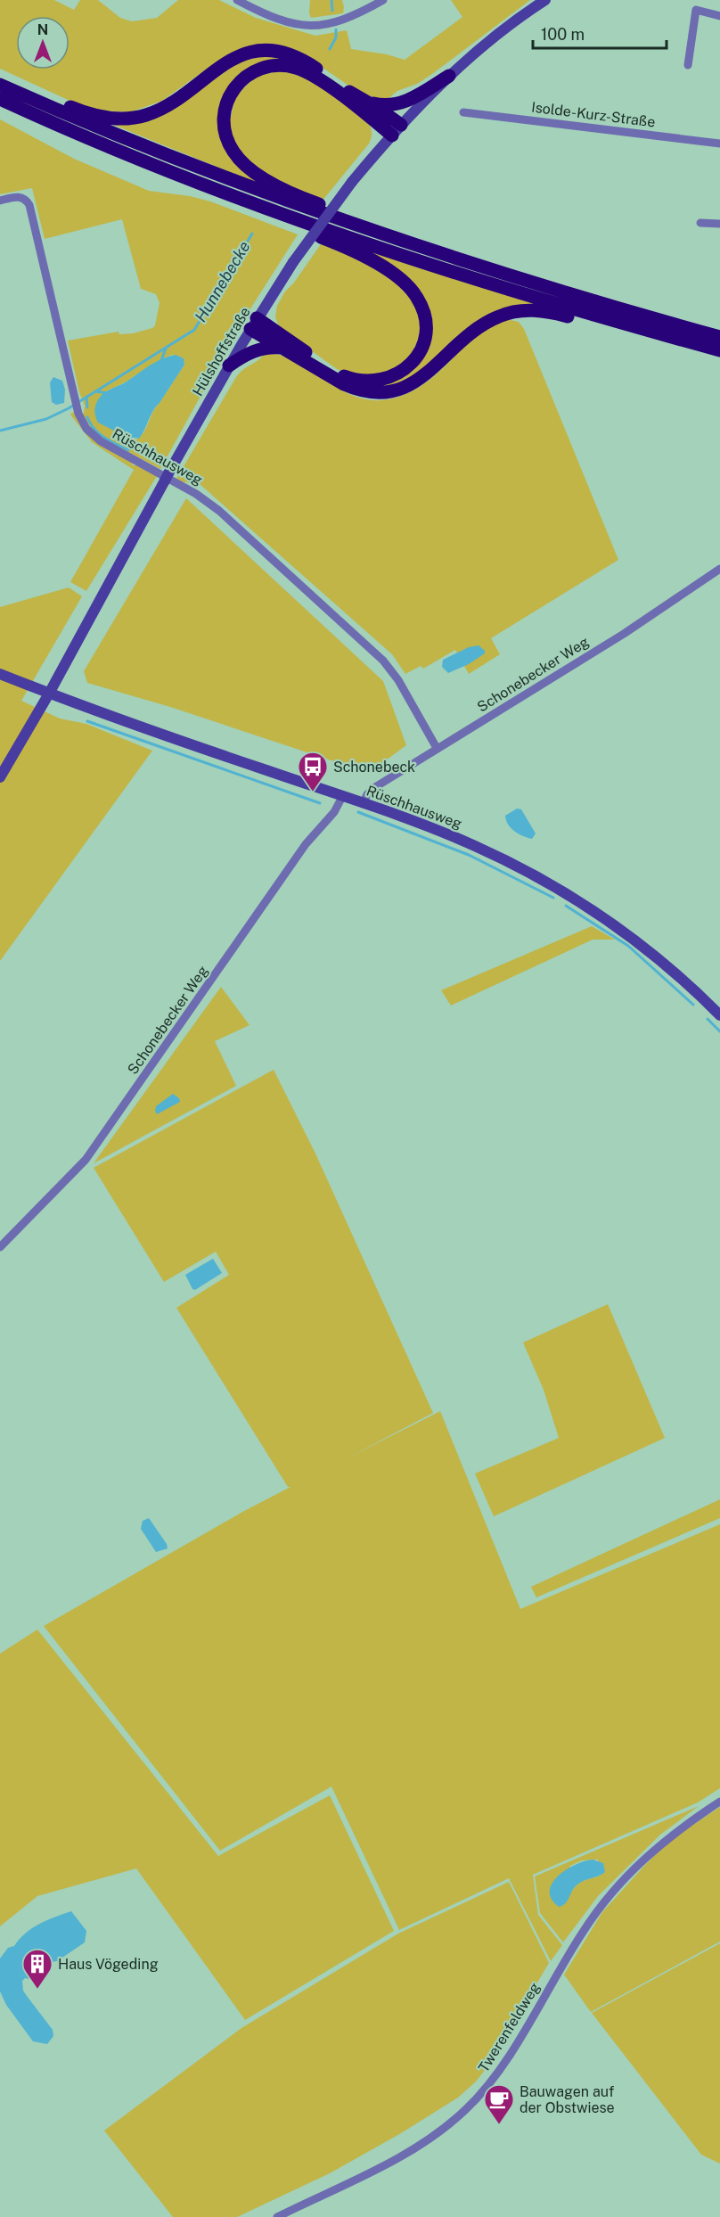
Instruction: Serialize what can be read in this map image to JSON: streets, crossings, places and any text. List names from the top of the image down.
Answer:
{
  "streets": {
    "main road": ["Hülshoffstraße", "Rüschhausweg"],
    "street": ["Isolde-Kurz-Straße", "Schonebecker Weg", "Twerenfeldweg"]
  },
  "crossings": [
    ["Hülshoffstraße", "Rüschhausweg"],
    ["Rüschhausweg", "Schonebecker Weg"]
  ],
  "water": ["Hunnebecke"],
  "places": {
    "bus stop": ["Schonebeck"],
    "building": ["Haus Vögeding"],
    "cafe": ["Bauwagen auf der Obstwiese"]
  },
  "scale_bar": "100 m",
  "north": "top"
}
